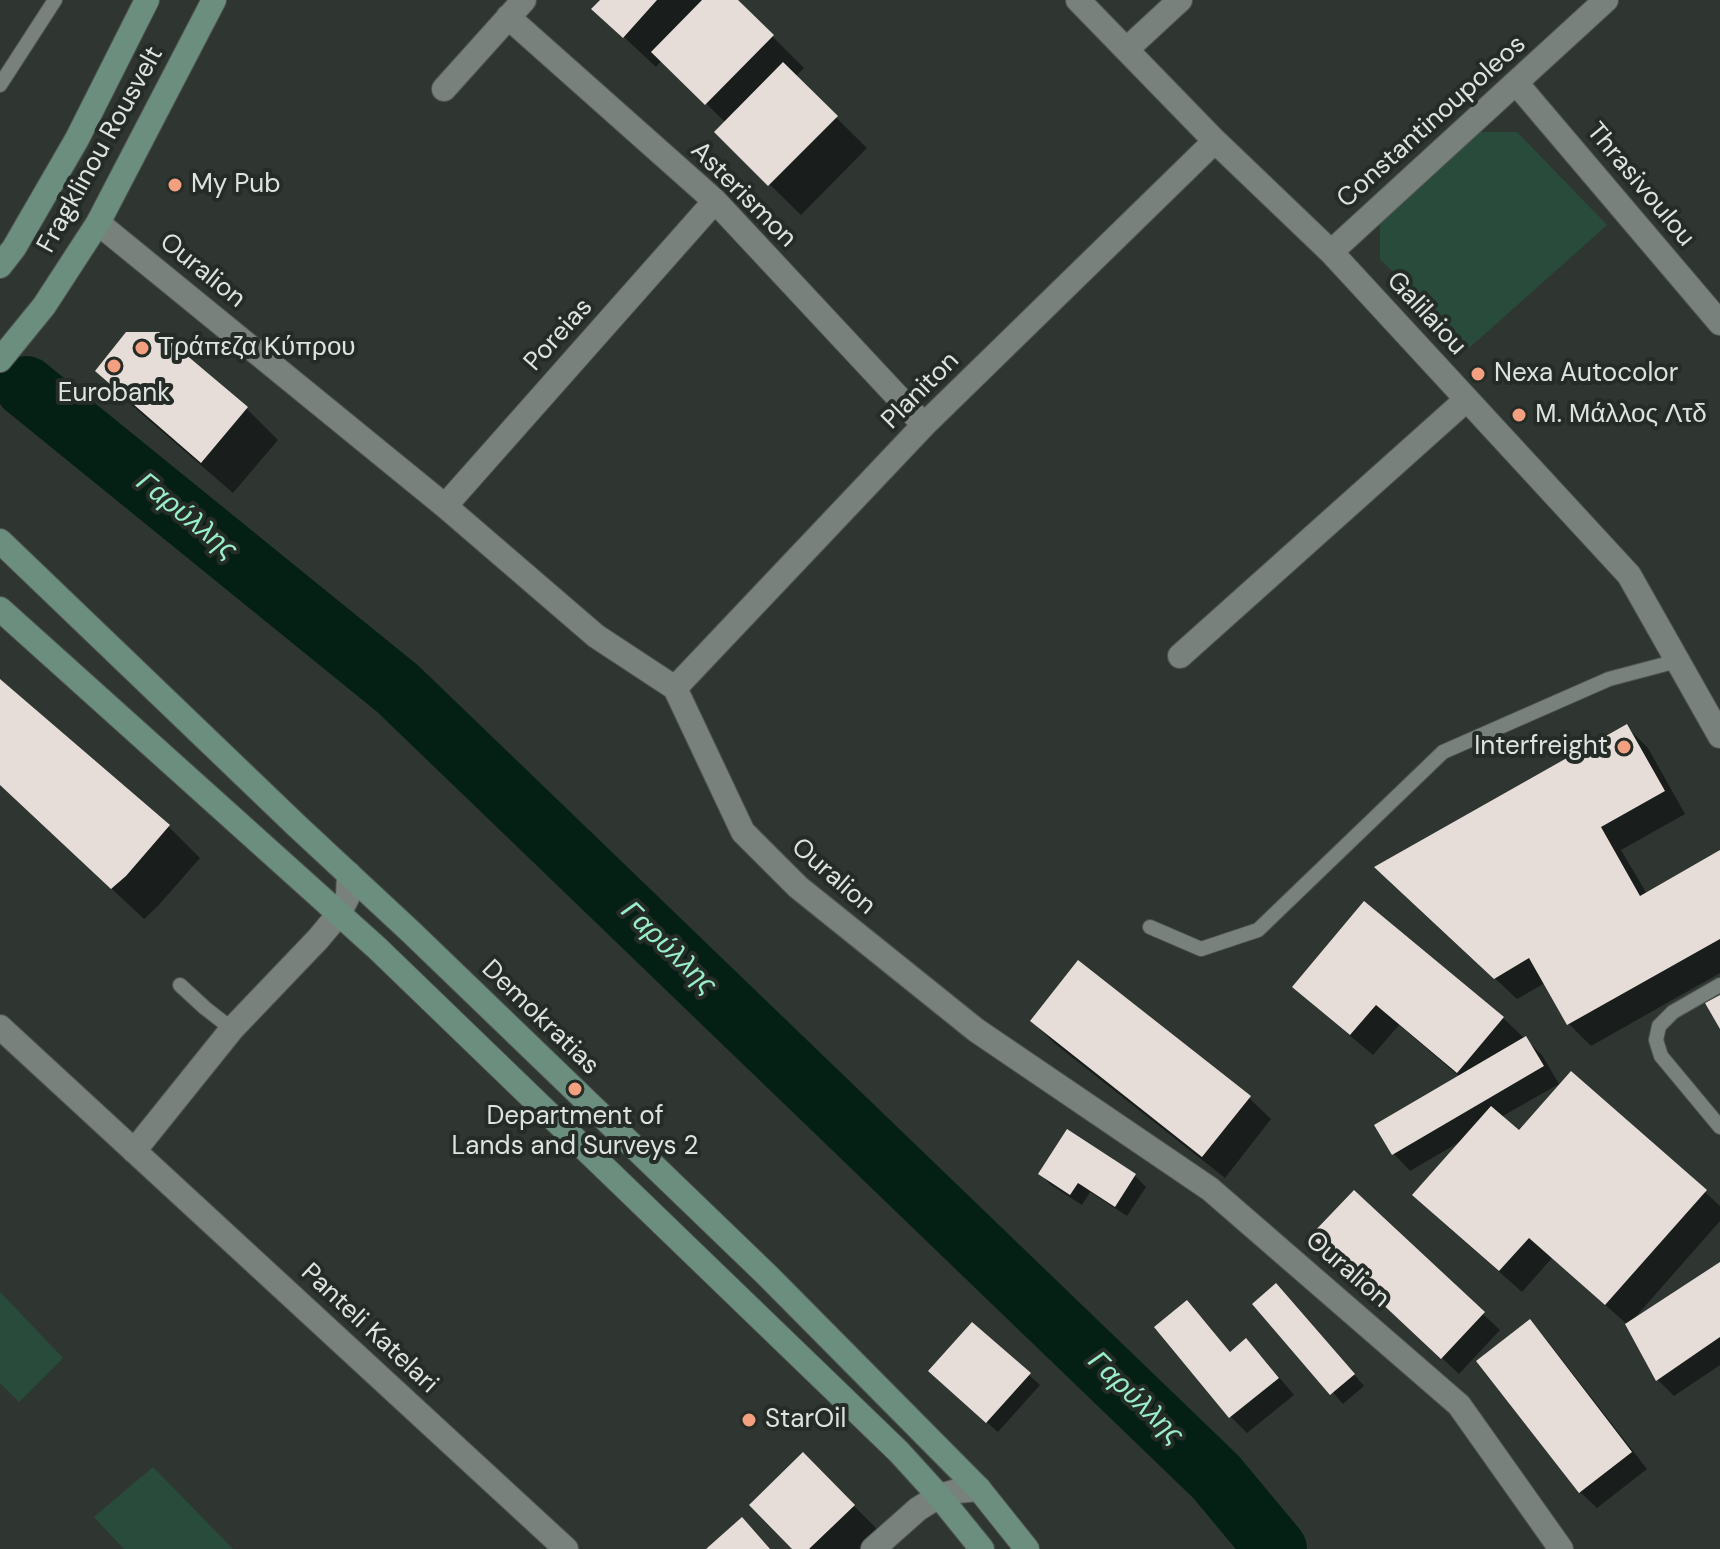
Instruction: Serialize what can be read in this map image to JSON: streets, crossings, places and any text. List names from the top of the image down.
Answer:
{
  "streets": {
    "street": [
      "Constantinoupoleos",
      "Fragklinou Rousvelt",
      "Thrasivoulou",
      "Asterismon",
      "Ouralion",
      "Galilaiou",
      "Poreias",
      "Planiton",
      "Demokratias",
      "Panteli Katelari"
    ]
  },
  "crossings": [
    ["Constantinoupoleos", "Thrasivoulou"],
    ["Constantinoupoleos", "Galilaiou"],
    ["Fragklinou Rousvelt", "Ouralion"],
    ["Asterismon", "Poreias"],
    ["Asterismon", "Planiton"],
    ["Ouralion", "Poreias"],
    ["Ouralion", "Planiton"],
    ["Galilaiou", "Planiton"]
  ],
  "water": ["Γαρύλλης"],
  "places": [
    "My Pub",
    "Τράπεζα Κύπρου",
    "Eurobank",
    "Nexa Autocolor",
    "Μ. Μάλλος Λτδ",
    "Interfreight",
    "Department of Lands and Surveys 2",
    "StarOil"
  ]
}
